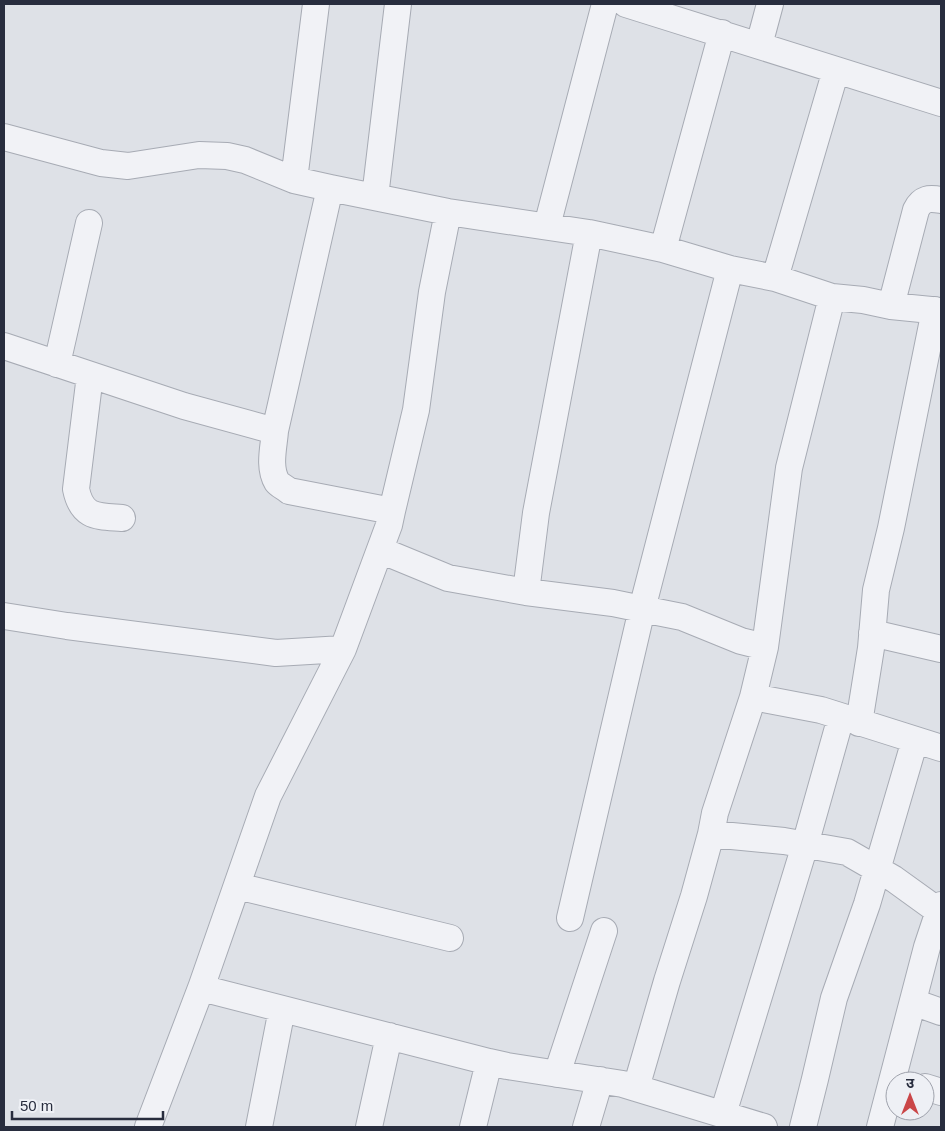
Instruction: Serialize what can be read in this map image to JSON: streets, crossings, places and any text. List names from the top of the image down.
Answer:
{
  "scale_bar": "50 m",
  "north": "top"
}
